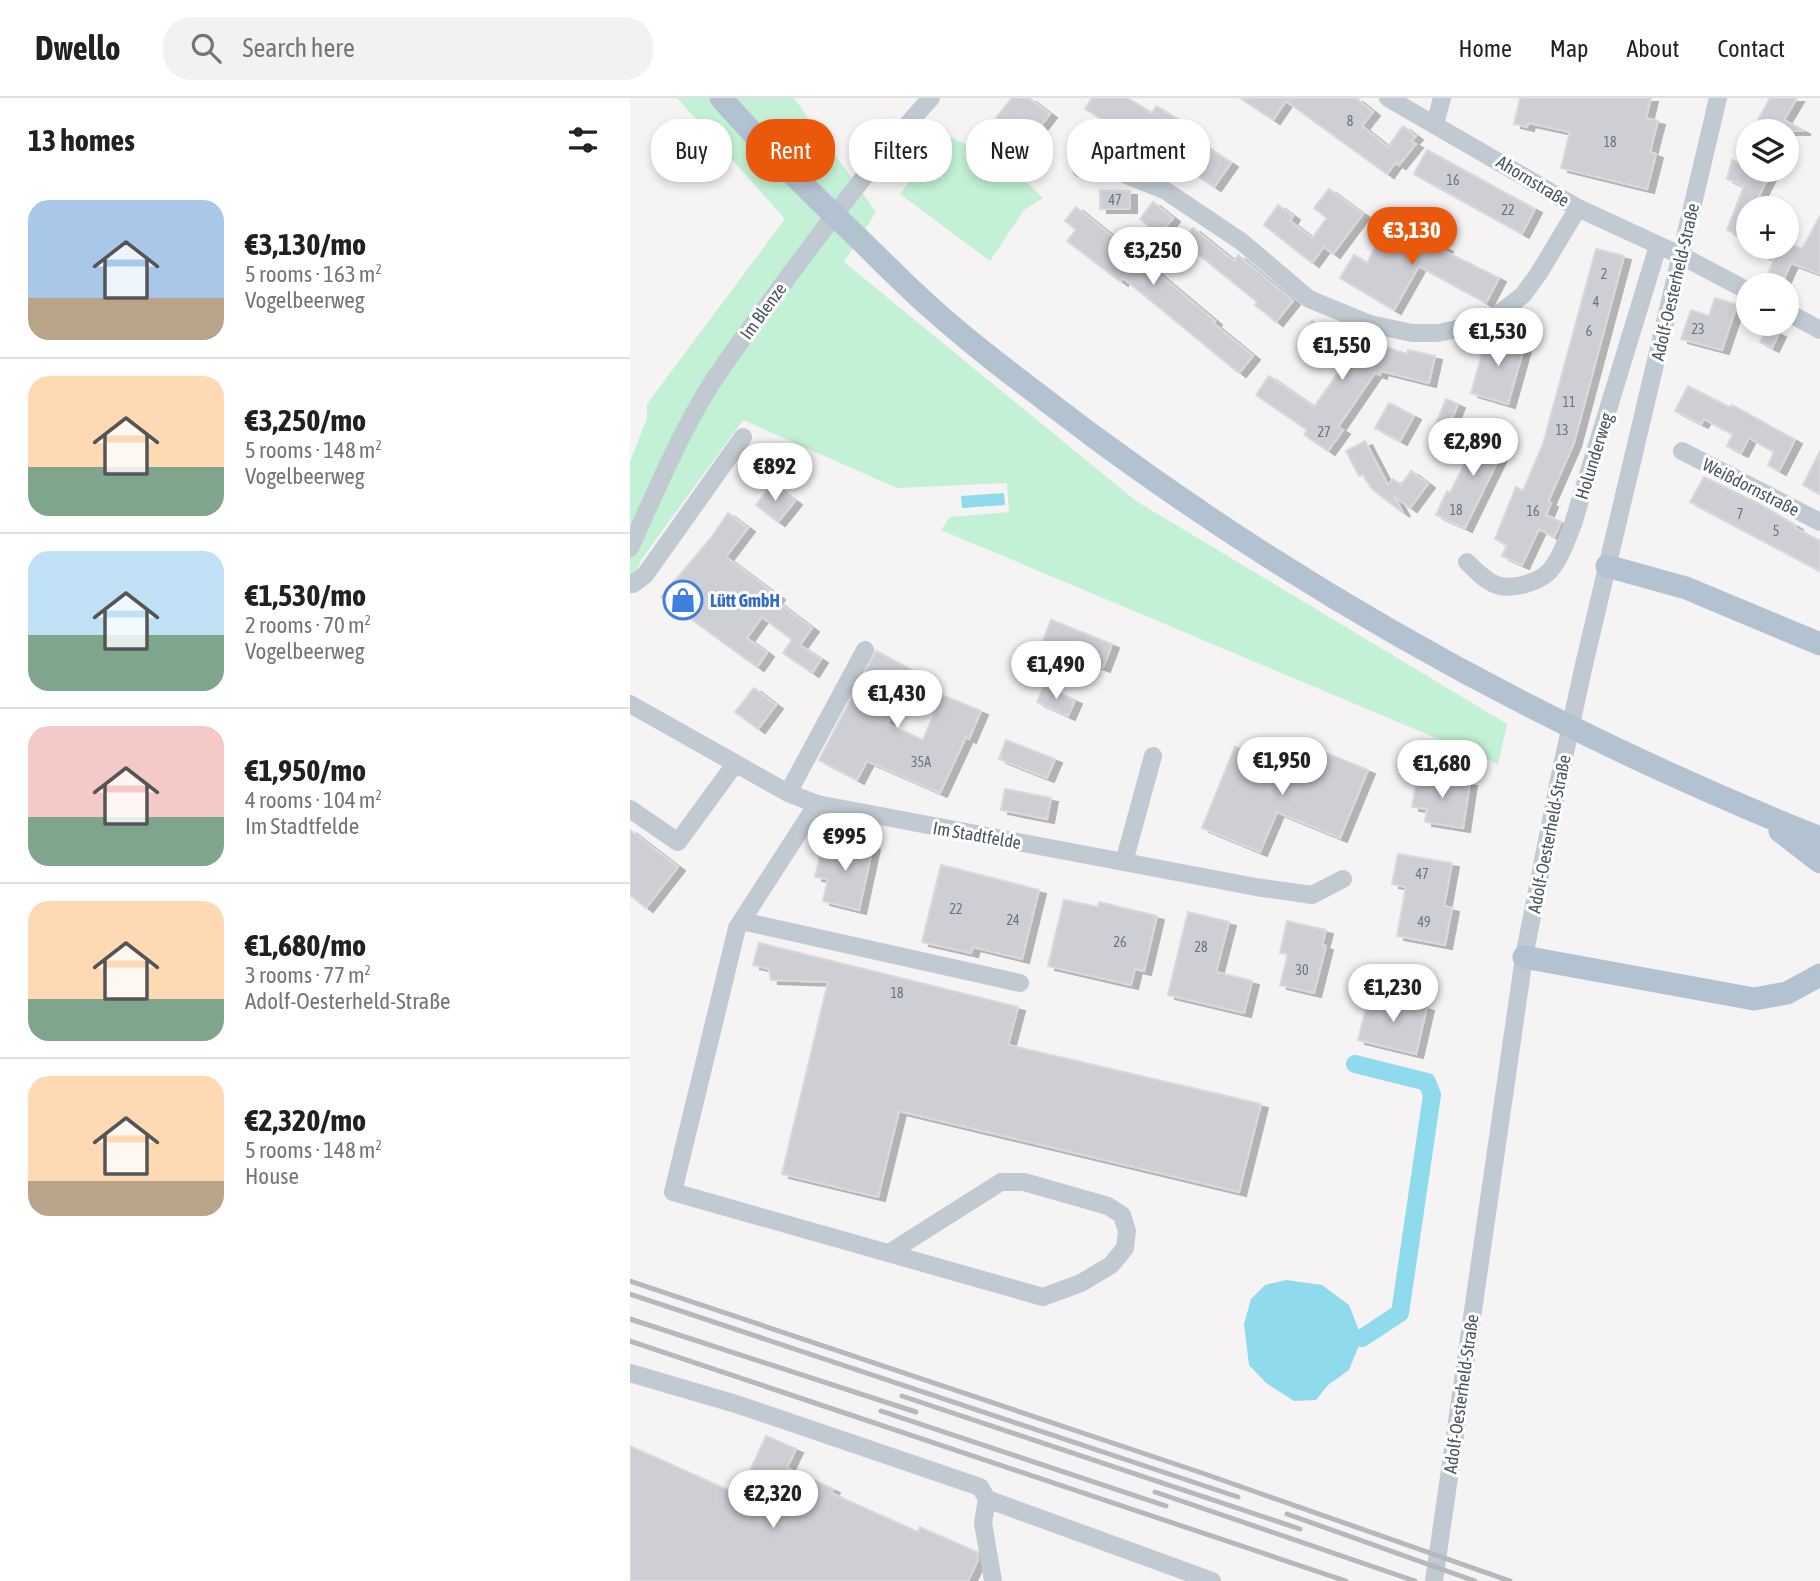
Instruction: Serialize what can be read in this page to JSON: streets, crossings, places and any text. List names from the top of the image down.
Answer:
{
  "streets": {
    "street": [
      "Ahornstraße",
      "Adolf-Oesterheld-Straße",
      "Im Blenze",
      "Holunderweg",
      "Weißdornstraße",
      "Im Stadtfelde"
    ]
  },
  "crossings": [
    ["Ahornstraße", "Adolf-Oesterheld-Straße"],
    ["Ahornstraße", "Holunderweg"]
  ],
  "places": {
    "shop": ["Lütt GmbH"]
  },
  "house_numbers": [
    "8",
    "18",
    "16",
    "47",
    "22",
    "2",
    "4",
    "23",
    "6",
    "11",
    "13",
    "27",
    "18",
    "16",
    "7",
    "5",
    "35A",
    "47",
    "22",
    "24",
    "49",
    "26",
    "28",
    "30",
    "18"
  ],
  "page": {
    "header": "Dwello",
    "search": "Search here",
    "nav": [
      "Home",
      "Map",
      "About",
      "Contact"
    ],
    "heading": "13 homes",
    "map_buttons": ["+", "−"],
    "chip": [
      "Buy",
      "Rent",
      "Filters",
      "New",
      "Apartment"
    ],
    "list": [
      {
        "name": "€3,130/mo",
        "note": "5 rooms · 163 m² · Vogelbeerweg"
      },
      {
        "name": "€3,250/mo",
        "note": "5 rooms · 148 m² · Vogelbeerweg"
      },
      {
        "name": "€1,530/mo",
        "note": "2 rooms · 70 m² · Vogelbeerweg"
      },
      {
        "name": "€1,950/mo",
        "note": "4 rooms · 104 m² · Im Stadtfelde"
      },
      {
        "name": "€1,680/mo",
        "note": "3 rooms · 77 m² · Adolf-Oesterheld-Straße"
      },
      {
        "name": "€2,320/mo",
        "note": "5 rooms · 148 m² · House"
      }
    ],
    "price": [
      "€3,130",
      "€3,250",
      "€1,530",
      "€1,550",
      "€2,890",
      "€892",
      "€1,490",
      "€1,430",
      "€1,950",
      "€1,680",
      "€995",
      "€1,230",
      "€2,320"
    ]
  }
}
